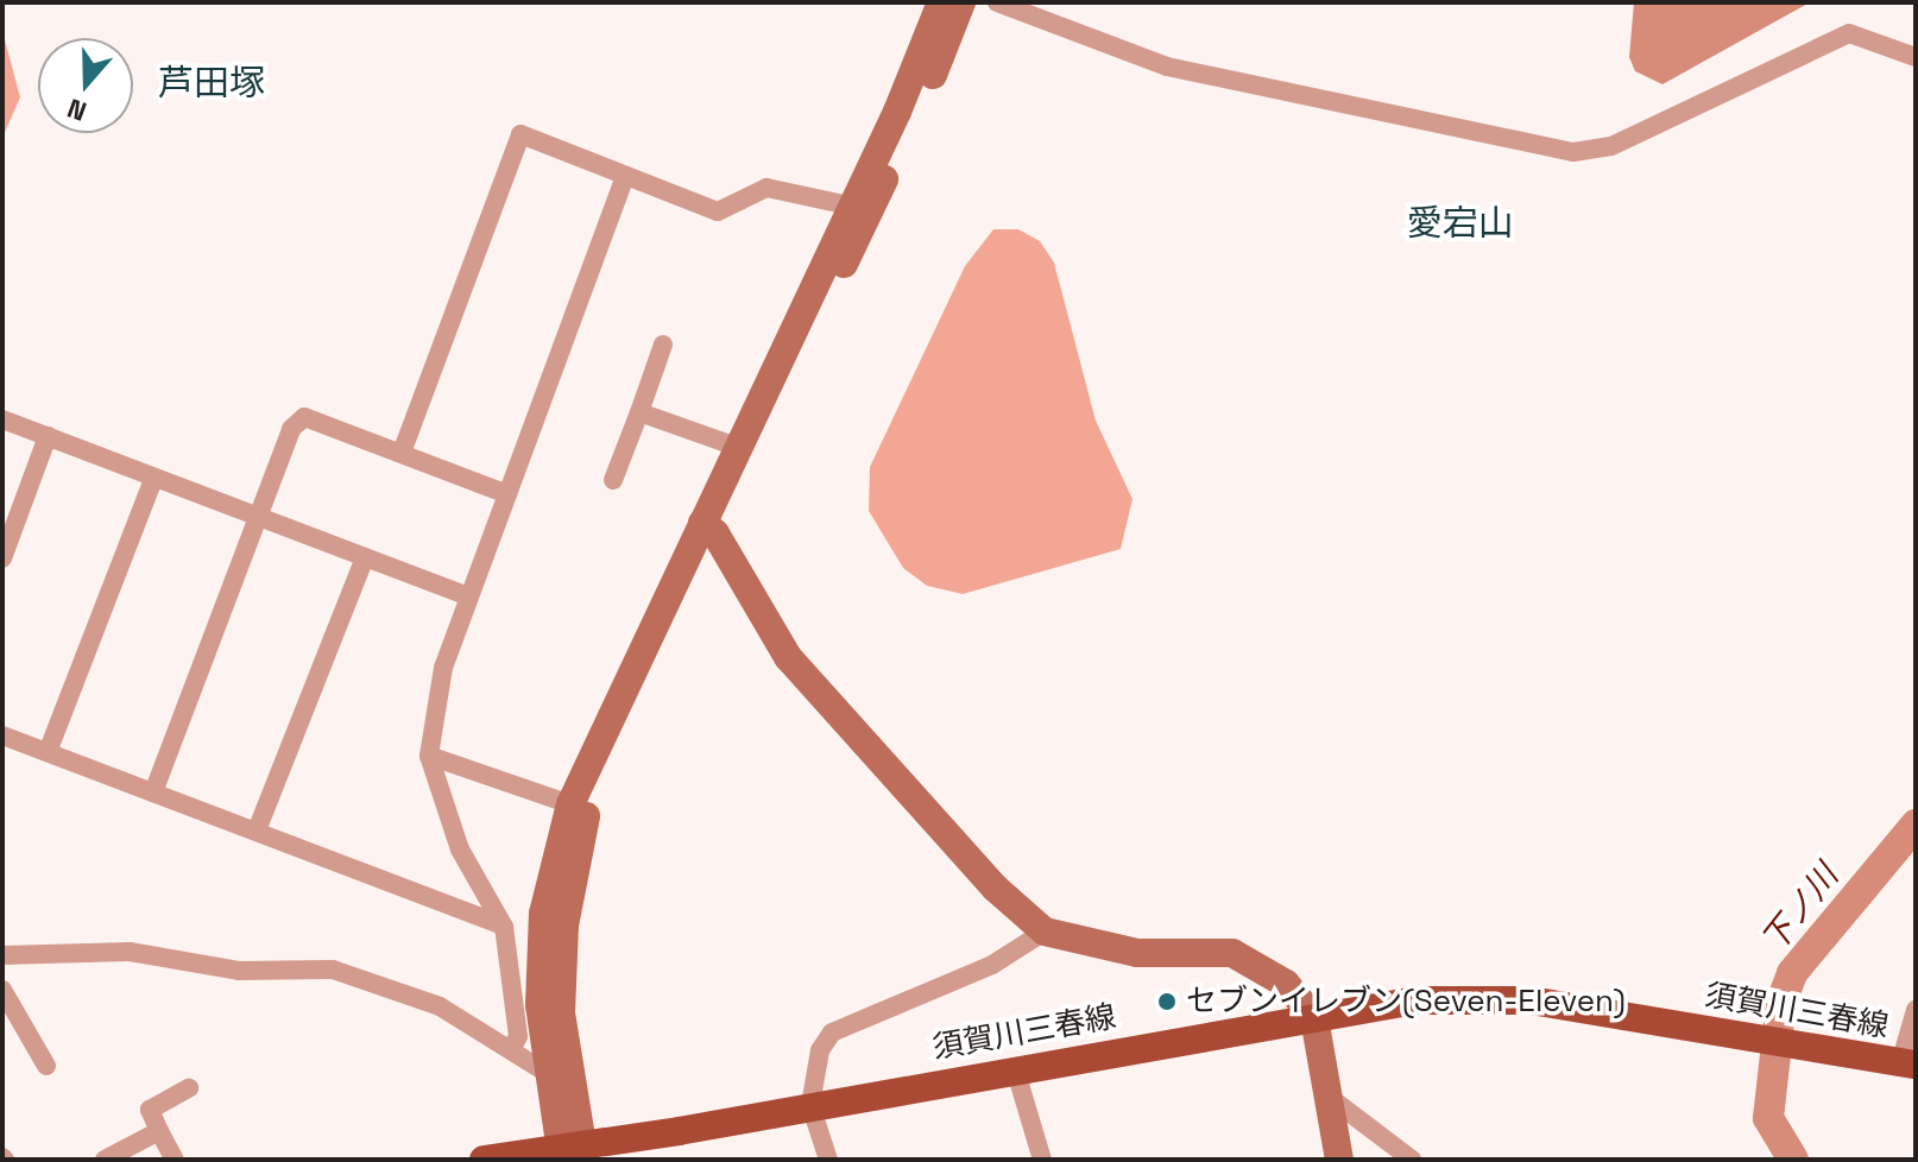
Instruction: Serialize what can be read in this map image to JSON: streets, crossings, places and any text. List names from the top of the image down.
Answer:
{
  "streets": {
    "main road": ["須賀川三春線"]
  },
  "districts": ["芦田塚", "愛宕山"],
  "water": ["下ノ川"],
  "places": ["セブンイレブン(Seven-Eleven)"],
  "north": "bottom"
}
